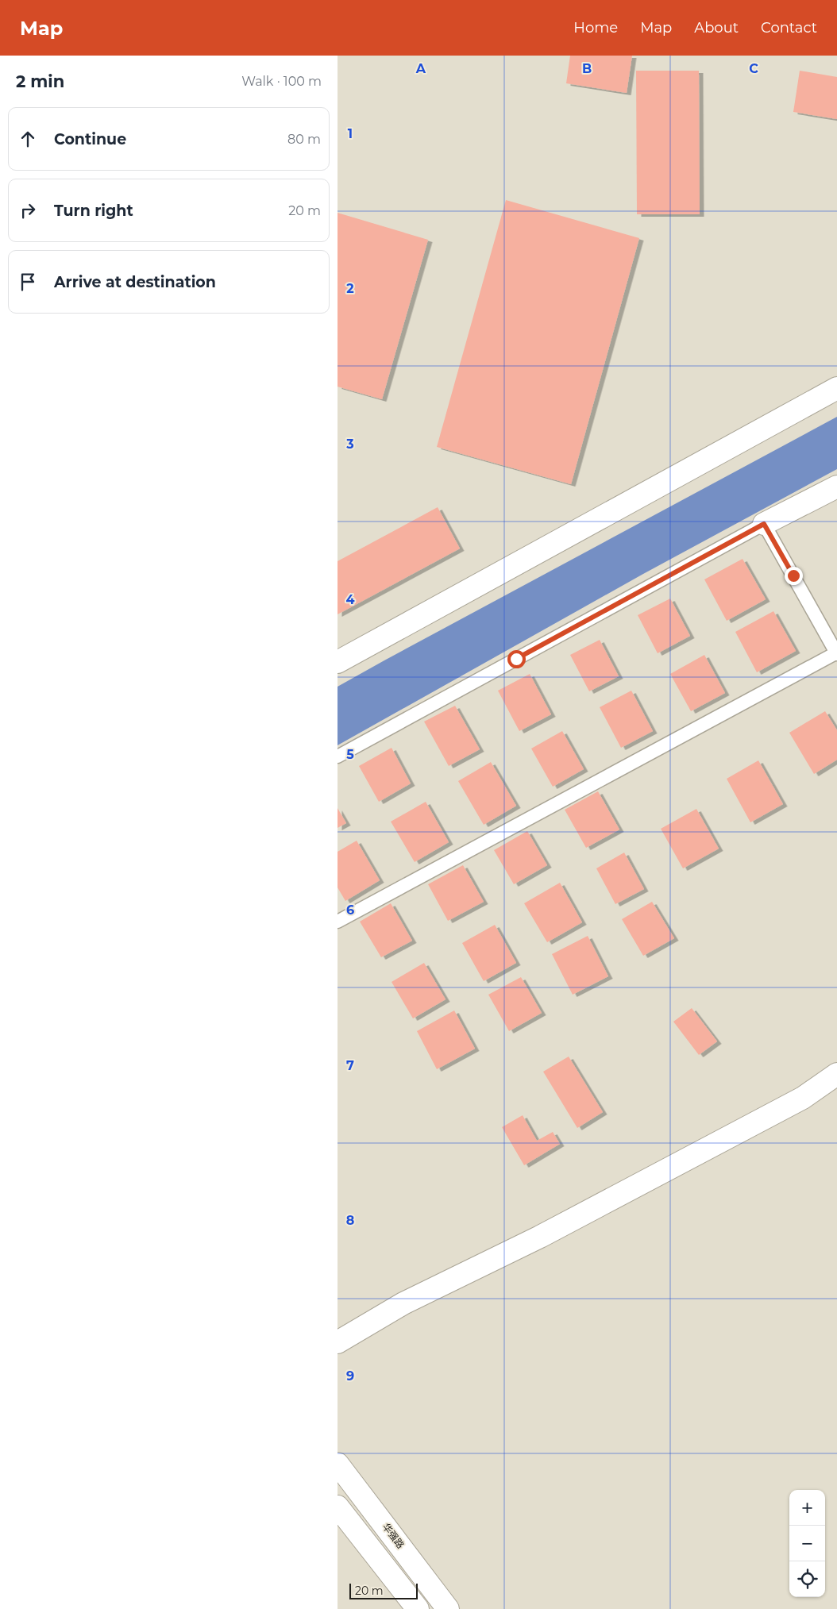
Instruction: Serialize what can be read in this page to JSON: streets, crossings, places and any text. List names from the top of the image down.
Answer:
{
  "streets": {
    "street": ["华强路"]
  },
  "scale_bar": "20 m",
  "page": {
    "header": "Map",
    "nav": [
      "Home",
      "Map",
      "About",
      "Contact"
    ],
    "heading": ["2 min", "Walk · 100 m"],
    "list": [
      ["Continue", "80 m"],
      ["Turn right", "20 m"],
      "Arrive at destination"
    ],
    "map_buttons": ["+", "−"],
    "scale": "20 m"
  },
  "grid": {
    "columns": ["A", "B", "C"],
    "rows": [
      "1",
      "2",
      "3",
      "4",
      "5",
      "6",
      "7",
      "8",
      "9"
    ]
  }
}
